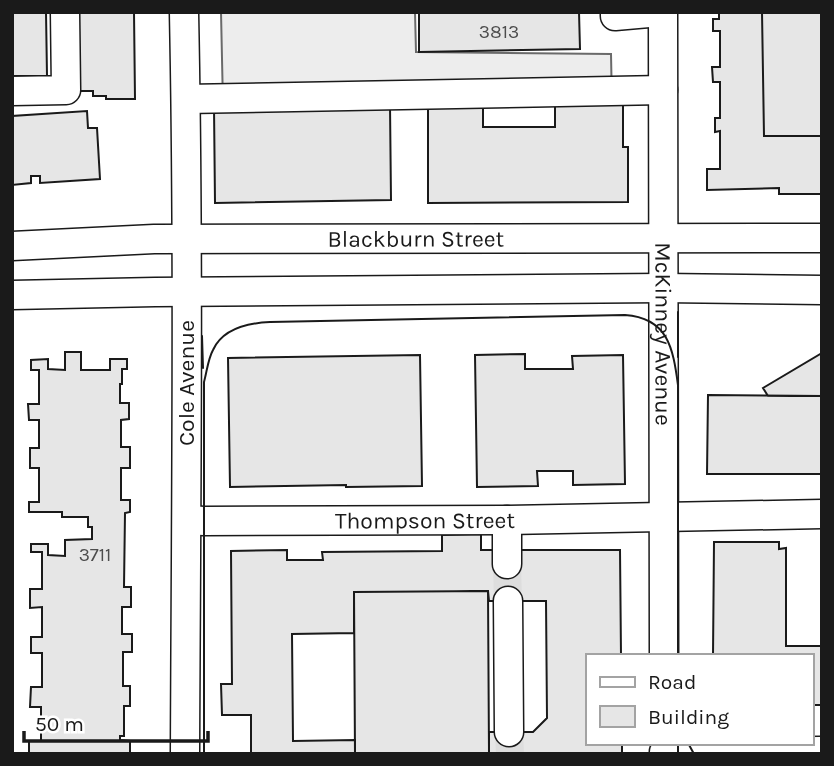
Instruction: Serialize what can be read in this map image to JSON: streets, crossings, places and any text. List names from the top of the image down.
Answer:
{
  "streets": {
    "street": [
      "Blackburn Street",
      "McKinney Avenue",
      "Cole Avenue",
      "Thompson Street"
    ]
  },
  "crossings": [
    ["Blackburn Street", "McKinney Avenue"],
    ["Blackburn Street", "Cole Avenue"],
    ["McKinney Avenue", "Thompson Street"],
    ["Cole Avenue", "Thompson Street"]
  ],
  "house_numbers": ["3813", "3711"],
  "legend": ["Road", "Building"],
  "scale_bar": "50 m"
}
